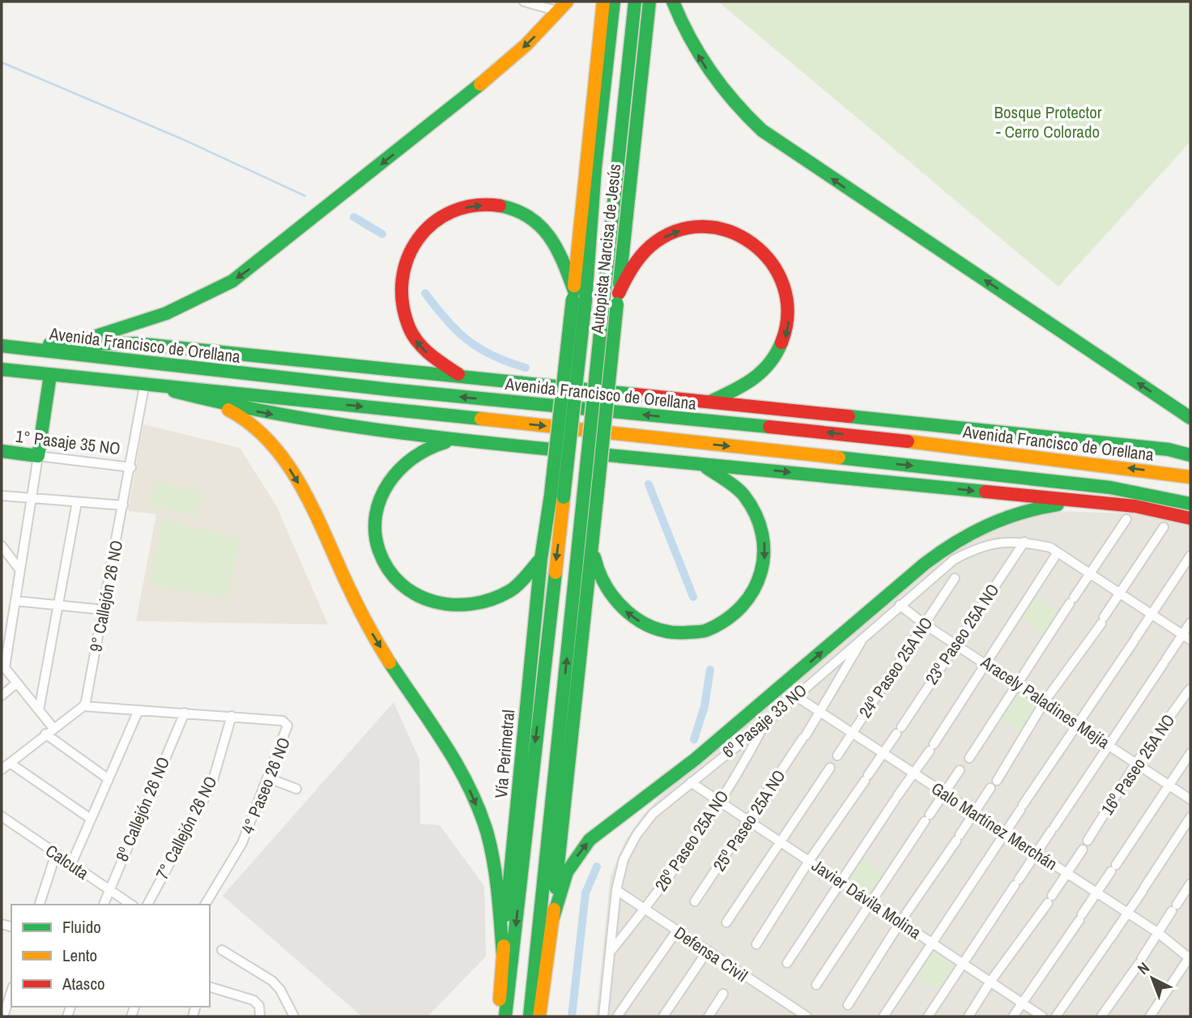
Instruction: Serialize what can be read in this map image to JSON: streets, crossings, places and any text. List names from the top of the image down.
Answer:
{
  "streets": {
    "main road": [
      "Autopista Narcisa de Jesús",
      "Avenida Francisco de Orellana",
      "1° Pasaje 35 NO",
      "Vía Perimetral"
    ],
    "street": [
      "9° Callejón 26 NO",
      "23º Paseo 25A NO",
      "24º Paseo 25A NO",
      "Aracely Paladines Mejía",
      "6º Pasaje 33 NO",
      "16º Paseo 25A NO",
      "4° Paseo 26 NO",
      "8º Callejón 26 NO",
      "25º Paseo 25A NO",
      "Galo Martínez Merchán",
      "7° Callejón 26 NO",
      "26º Paseo 25A NO",
      "Calcuta",
      "Javier Dávila Molina",
      "Defensa Civil"
    ]
  },
  "crossings": [
    ["Autopista Narcisa de Jesús", "Vía Perimetral"],
    ["1° Pasaje 35 NO", "9° Callejón 26 NO"],
    ["9° Callejón 26 NO", "4° Paseo 26 NO"],
    ["23º Paseo 25A NO", "Aracely Paladines Mejía"],
    ["23º Paseo 25A NO", "6º Pasaje 33 NO"],
    ["23º Paseo 25A NO", "Galo Martínez Merchán"],
    ["23º Paseo 25A NO", "Javier Dávila Molina"],
    ["24º Paseo 25A NO", "Aracely Paladines Mejía"],
    ["24º Paseo 25A NO", "Galo Martínez Merchán"],
    ["Aracely Paladines Mejía", "6º Pasaje 33 NO"],
    ["Aracely Paladines Mejía", "16º Paseo 25A NO"],
    ["6º Pasaje 33 NO", "25º Paseo 25A NO"],
    ["6º Pasaje 33 NO", "Galo Martínez Merchán"],
    ["6º Pasaje 33 NO", "26º Paseo 25A NO"],
    ["6º Pasaje 33 NO", "Javier Dávila Molina"],
    ["6º Pasaje 33 NO", "Defensa Civil"],
    ["4° Paseo 26 NO", "8º Callejón 26 NO"],
    ["4° Paseo 26 NO", "7° Callejón 26 NO"],
    ["8º Callejón 26 NO", "Calcuta"],
    ["25º Paseo 25A NO", "Galo Martínez Merchán"],
    ["25º Paseo 25A NO", "Javier Dávila Molina"],
    ["26º Paseo 25A NO", "Javier Dávila Molina"],
    ["26º Paseo 25A NO", "Defensa Civil"]
  ],
  "parks": ["Bosque Protector - Cerro Colorado"],
  "legend": ["Fluido", "Lento", "Atasco"],
  "north": "top left"
}
